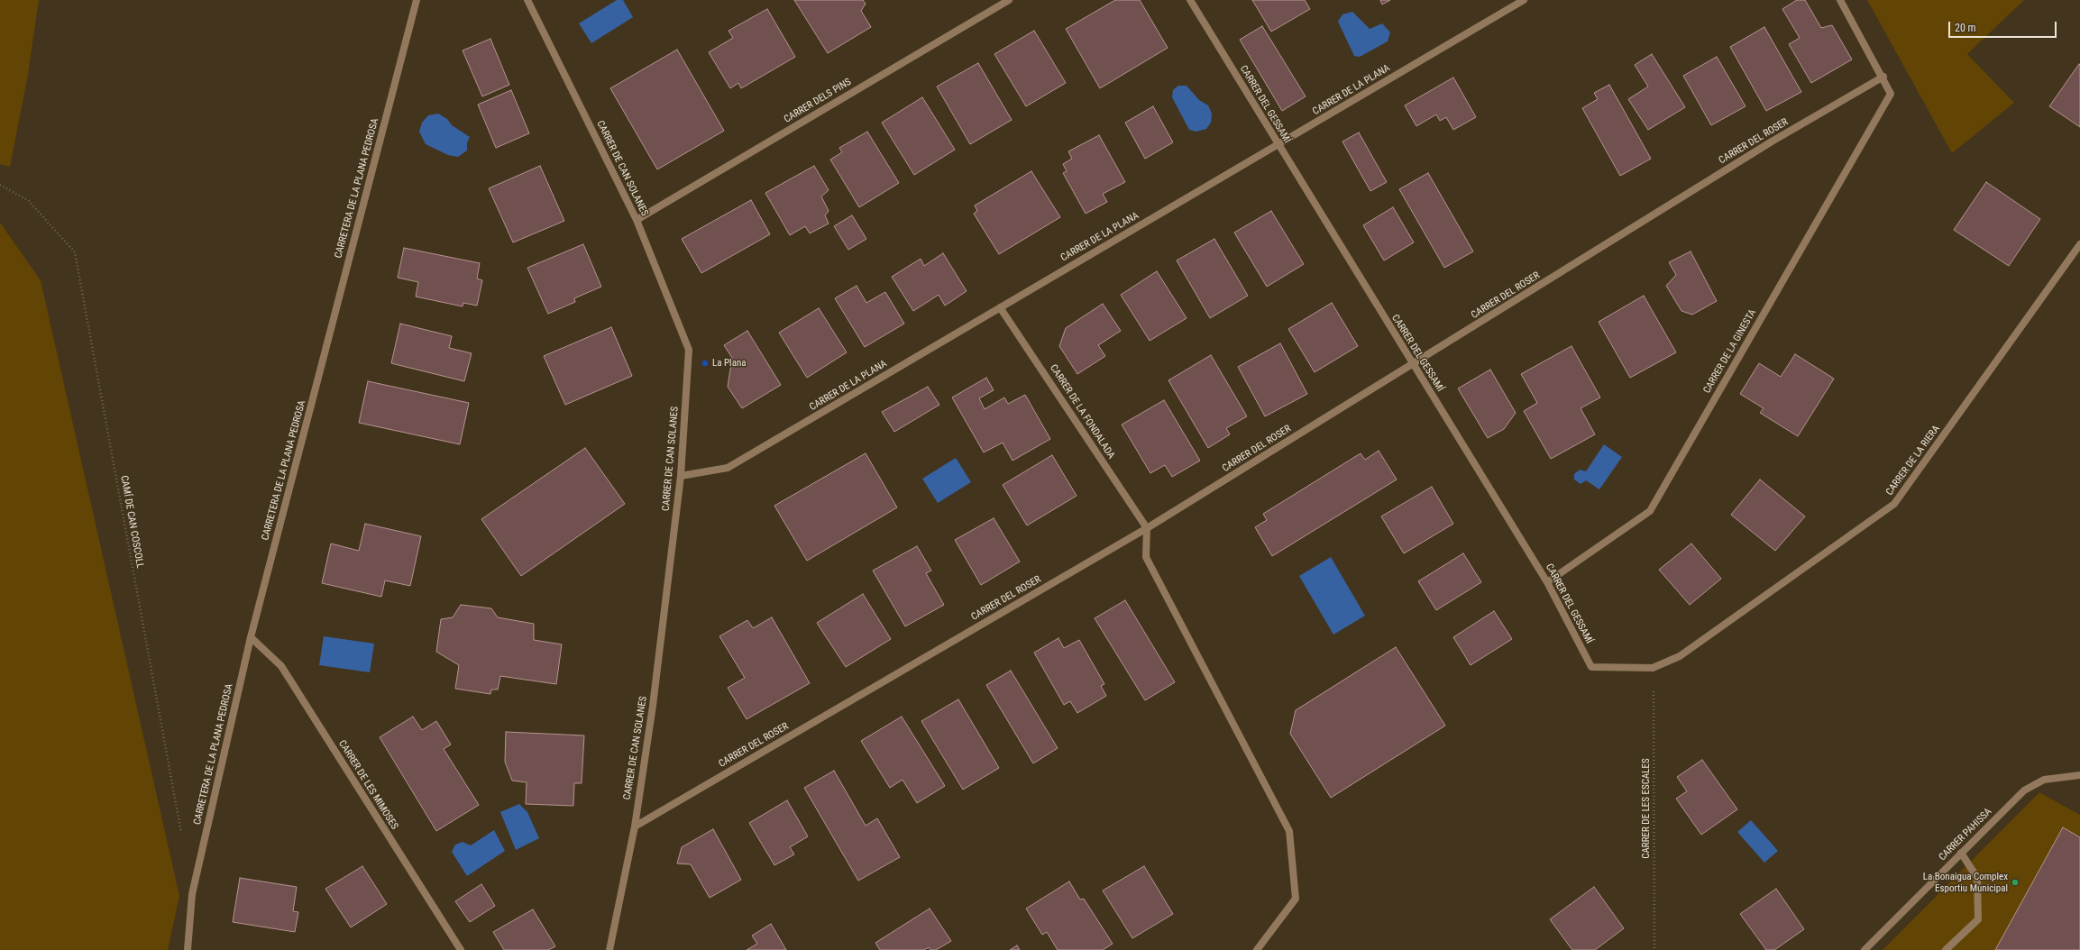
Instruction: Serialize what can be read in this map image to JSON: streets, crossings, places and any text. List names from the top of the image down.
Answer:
{
  "streets": {
    "street": [
      "CARRER DE LA PLANA",
      "CARRER DELS PINS",
      "CARRER DEL GESSAMÍ",
      "CARRER DEL ROSER",
      "CARRER DE CAN SOLANES",
      "CARRETERA DE LA PLANA PEDROSA",
      "CARRER DE LA GINESTA",
      "CARRER DE LA FONDALADA",
      "CARRER DE LA RIERA",
      "CARRER DE LES MIMOSES",
      "CARRER PAHISSA"
    ],
    "path": ["CAMÍ DE CAN COSCOLL", "CARRER DE LES ESCALES"]
  },
  "crossings": [
    ["CARRER DE LA PLANA", "CARRER DEL GESSAMÍ"],
    ["CARRER DE LA PLANA", "CARRER DE CAN SOLANES"],
    ["CARRER DE LA PLANA", "CARRER DE LA FONDALADA"],
    ["CARRER DELS PINS", "CARRER DE CAN SOLANES"],
    ["CARRER DEL GESSAMÍ", "CARRER DEL ROSER"],
    ["CARRER DEL GESSAMÍ", "CARRER DE LA GINESTA"],
    ["CARRER DEL GESSAMÍ", "CARRER DE LA RIERA"],
    ["CARRER DEL GESSAMÍ", "CARRER DE LES ESCALES"],
    ["CARRER DEL ROSER", "CARRER DE CAN SOLANES"],
    ["CARRER DEL ROSER", "CARRER DE LA GINESTA"],
    ["CARRER DEL ROSER", "CARRER DE LA FONDALADA"],
    ["CARRETERA DE LA PLANA PEDROSA", "CARRER DE LES MIMOSES"],
    ["CARRER DE LA RIERA", "CARRER DE LES ESCALES"]
  ],
  "places": ["La Plana", "La Bonaigua Complex Esportiu Municipal"],
  "scale_bar": "20 m"
}
